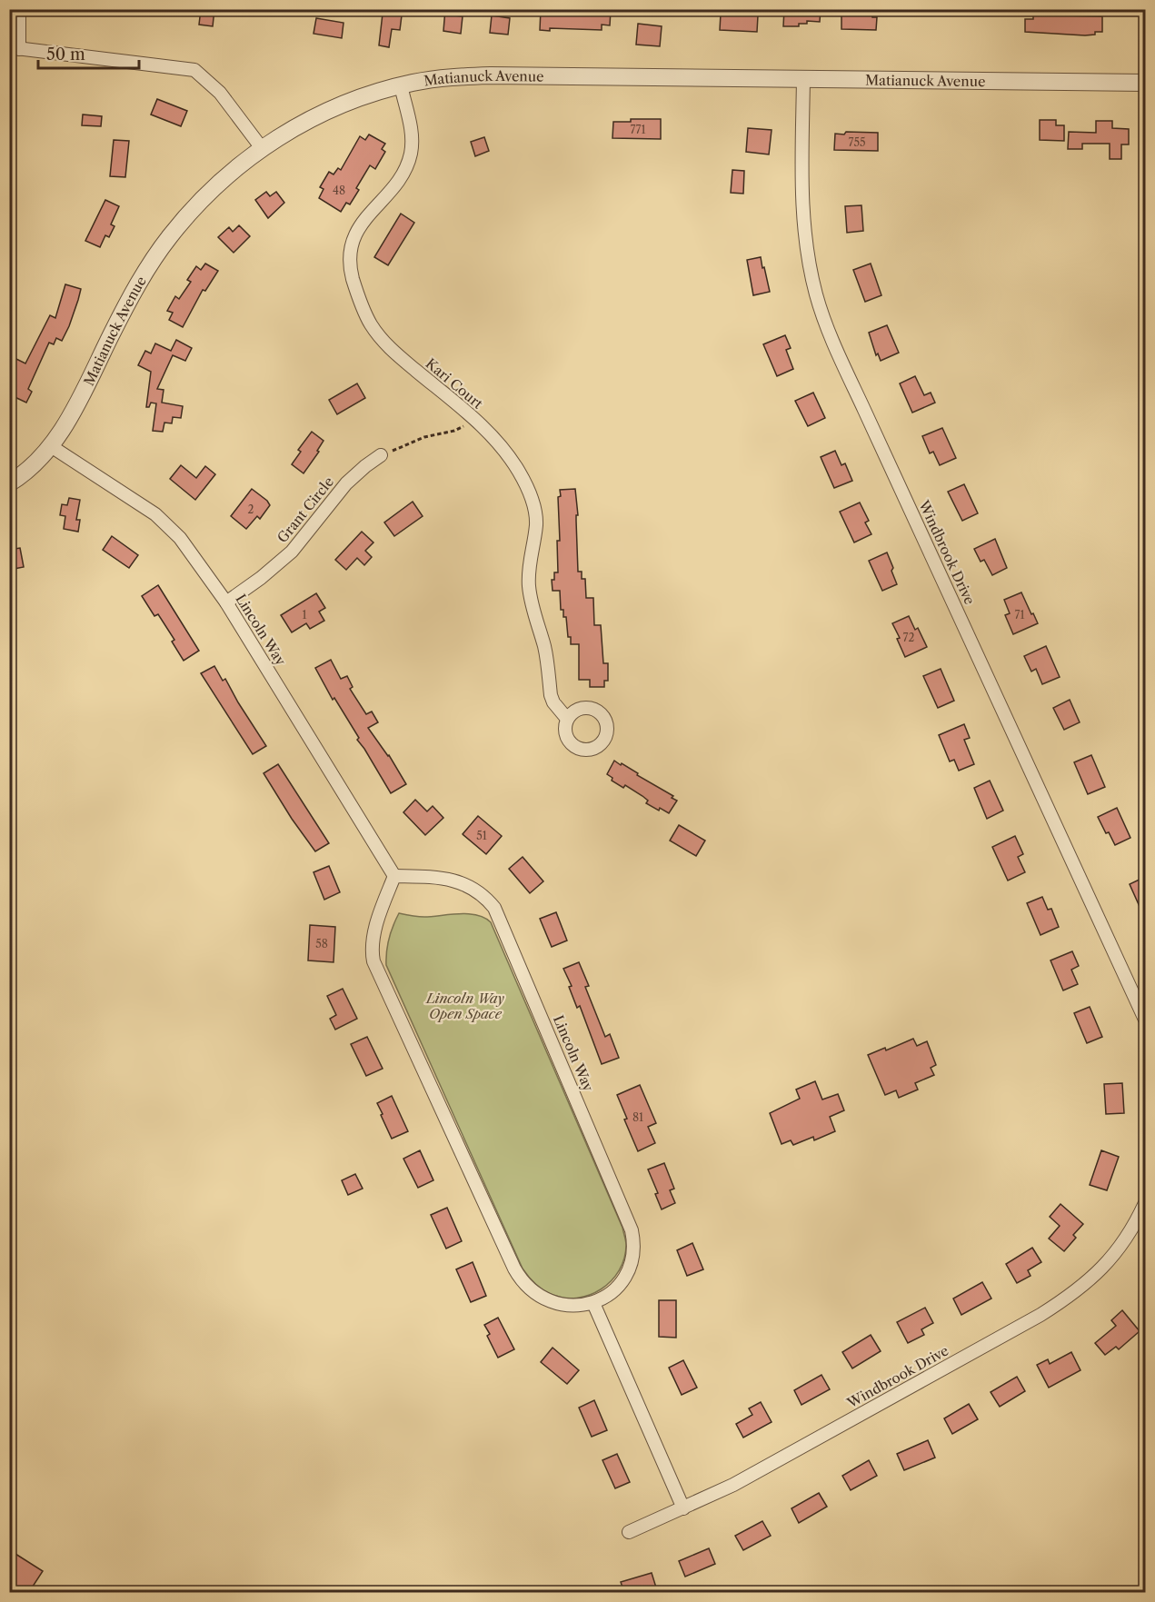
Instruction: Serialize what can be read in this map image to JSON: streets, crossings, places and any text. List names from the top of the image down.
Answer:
{
  "streets": {
    "street": [
      "Matianuck Avenue",
      "Kari Court",
      "Grant Circle",
      "Windbrook Drive",
      "Lincoln Way"
    ]
  },
  "crossings": [
    ["Matianuck Avenue", "Kari Court"],
    ["Matianuck Avenue", "Windbrook Drive"],
    ["Matianuck Avenue", "Lincoln Way"],
    ["Grant Circle", "Lincoln Way"]
  ],
  "parks": ["Lincoln Way Open Space"],
  "house_numbers": [
    "771",
    "755",
    "48",
    "2",
    "1",
    "71",
    "72",
    "51",
    "58",
    "81"
  ],
  "scale_bar": "50 m"
}
